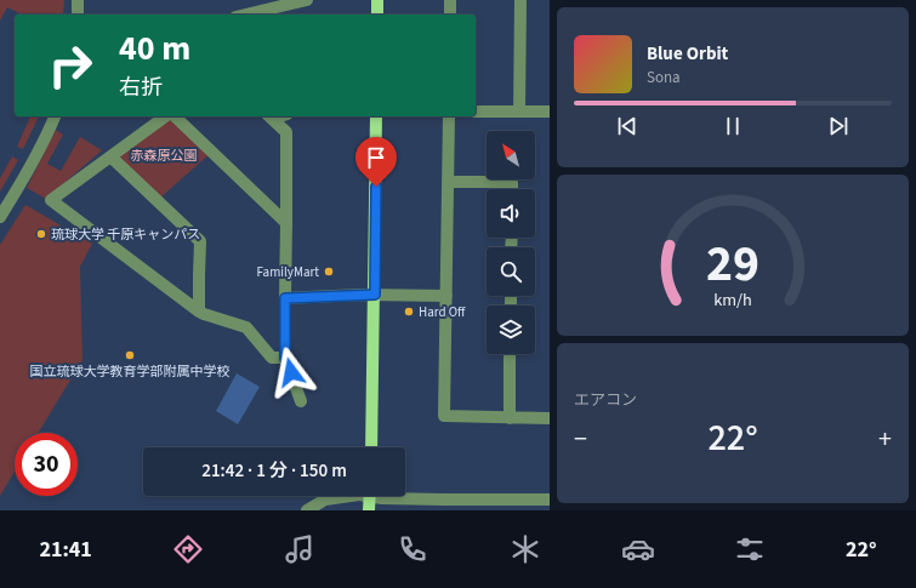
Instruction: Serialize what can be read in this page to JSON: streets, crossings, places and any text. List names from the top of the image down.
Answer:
{
  "parks": ["赤森原公園"],
  "places": [
    "琉球大学 千原キャンパス",
    "FamilyMart",
    "Hard Off",
    "国立琉球大学教育学部附属中学校"
  ],
  "north": "top left",
  "page": {
    "turn": ["40 m", "右折"],
    "song": ["Blue Orbit", "Sona"],
    "tile": "エアコン",
    "heat": ["−", "22°", "+"],
    "limit": "30",
    "trip": "21:42 · 1 分 · 150 m",
    "tabs": ["21:41", "22°"],
    "gauge": ["29", "km/h"]
  }
}
